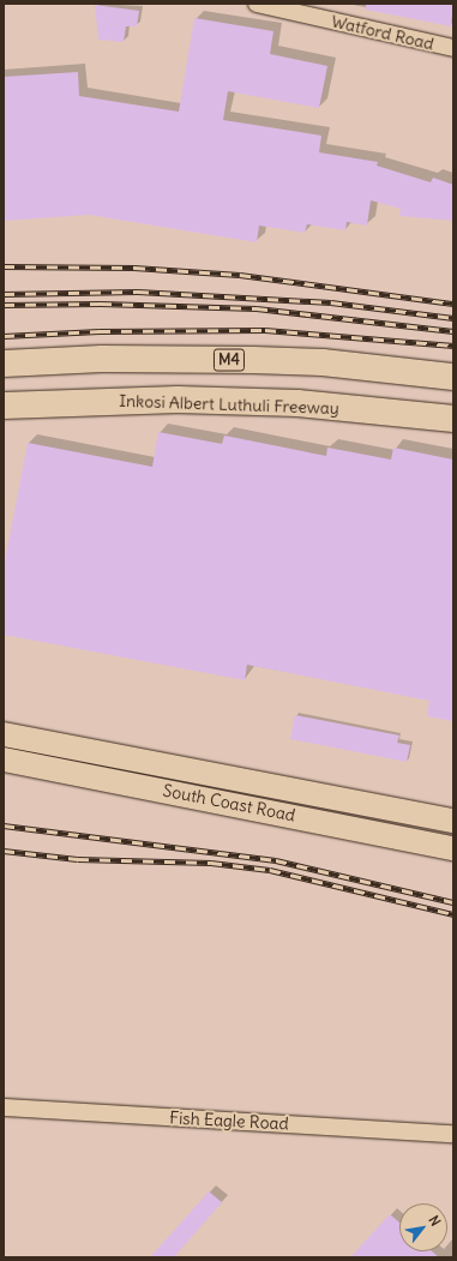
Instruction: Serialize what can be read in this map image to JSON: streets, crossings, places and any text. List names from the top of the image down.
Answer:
{
  "streets": {
    "highway": ["M4", "Inkosi Albert Luthuli Freeway"],
    "street": ["Watford Road", "South Coast Road", "Fish Eagle Road"]
  },
  "north": "top right"
}
